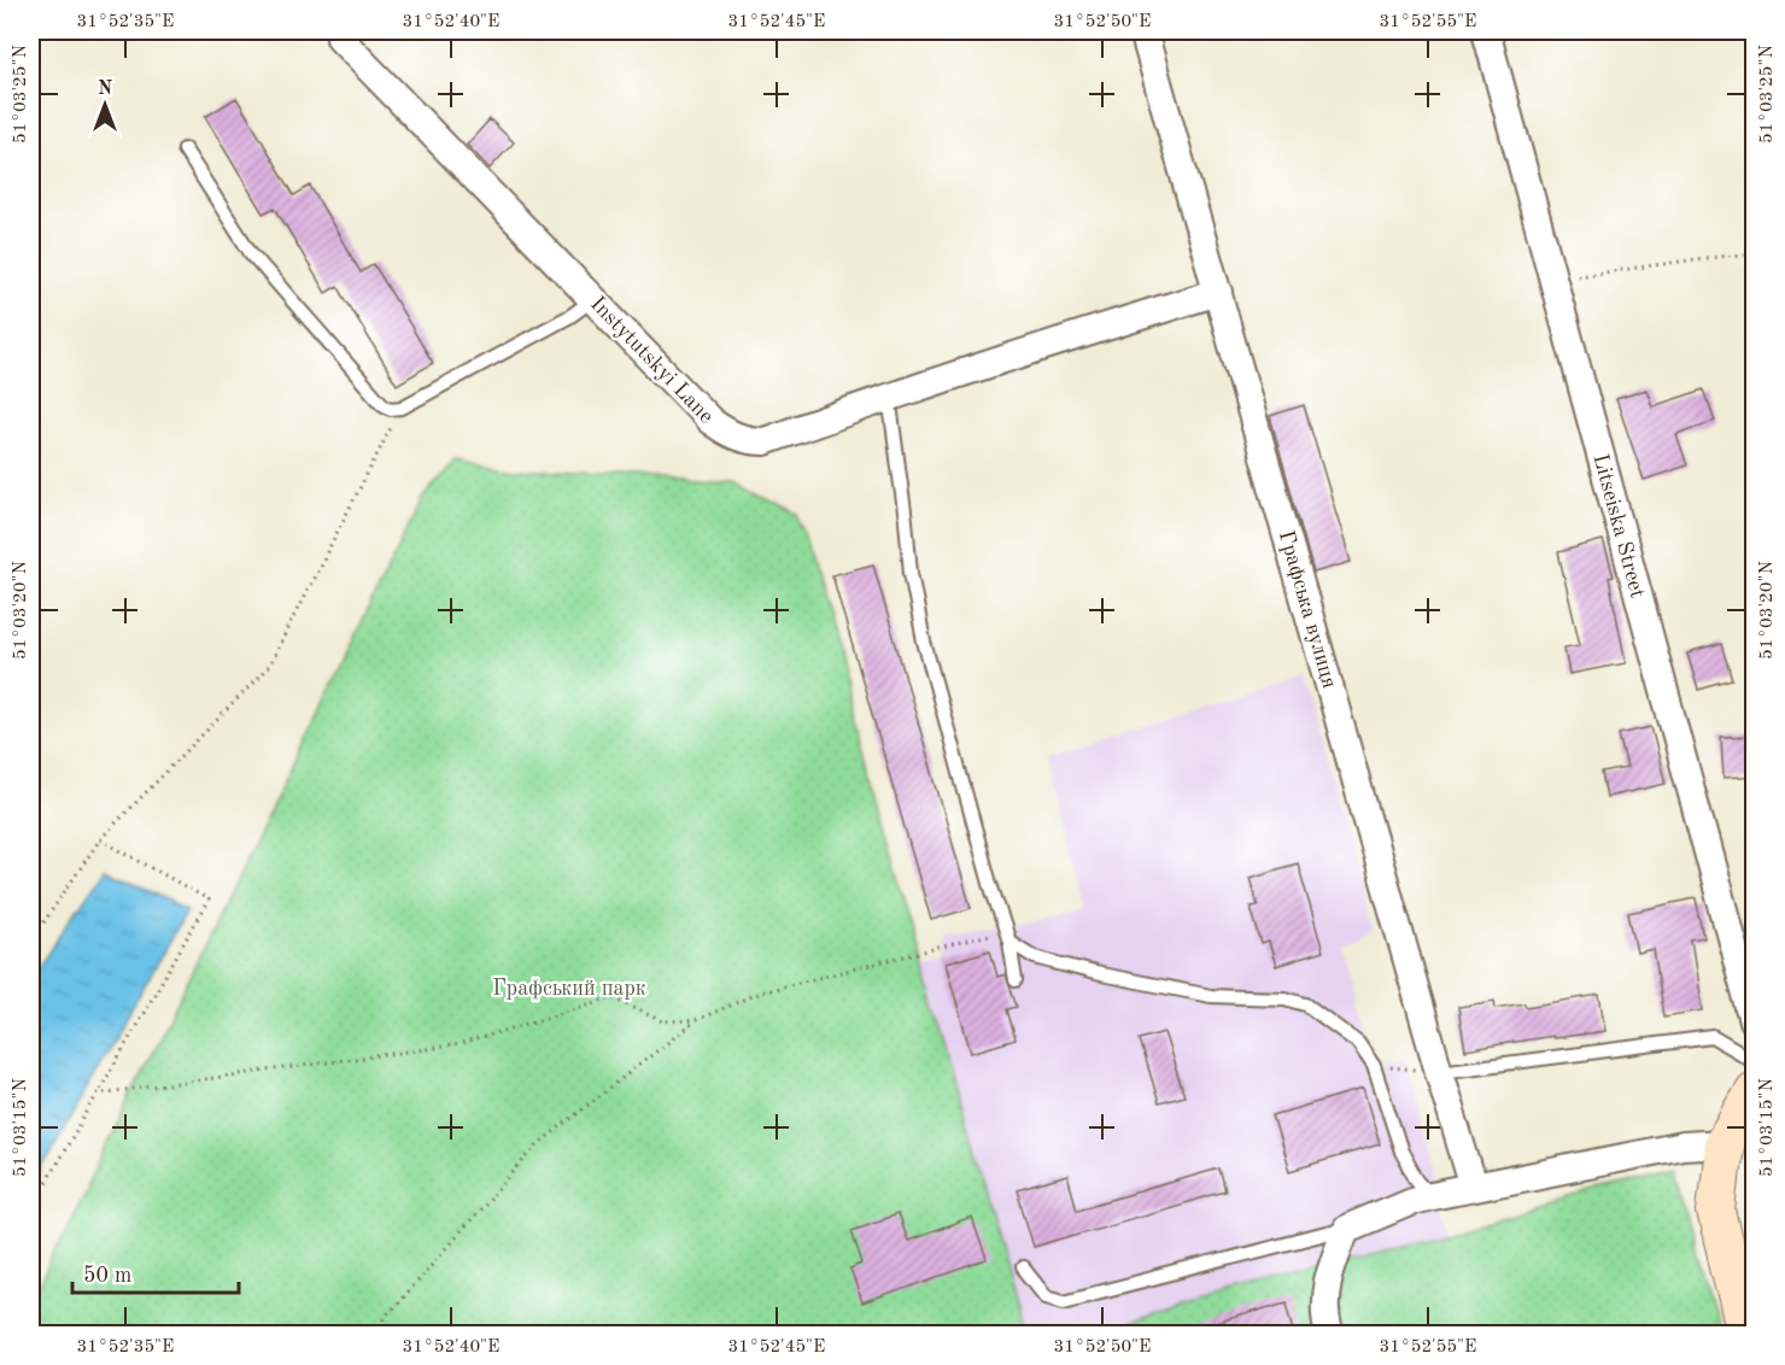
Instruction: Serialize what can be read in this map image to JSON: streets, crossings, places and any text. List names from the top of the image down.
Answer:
{
  "streets": {
    "street": ["Instytutskyi Lane", "Litseiska Street", "Графська вулиця"]
  },
  "crossings": [
    ["Instytutskyi Lane", "Графська вулиця"]
  ],
  "parks": ["Графський парк"],
  "scale_bar": "50 m",
  "north": "top",
  "coordinates": [
    "31°52'35\"E",
    "31°52'40\"E",
    "31°52'45\"E",
    "31°52'50\"E",
    "31°52'55\"E",
    "51°03'25\"N",
    "51°03'20\"N",
    "51°03'15\"N"
  ]
}
